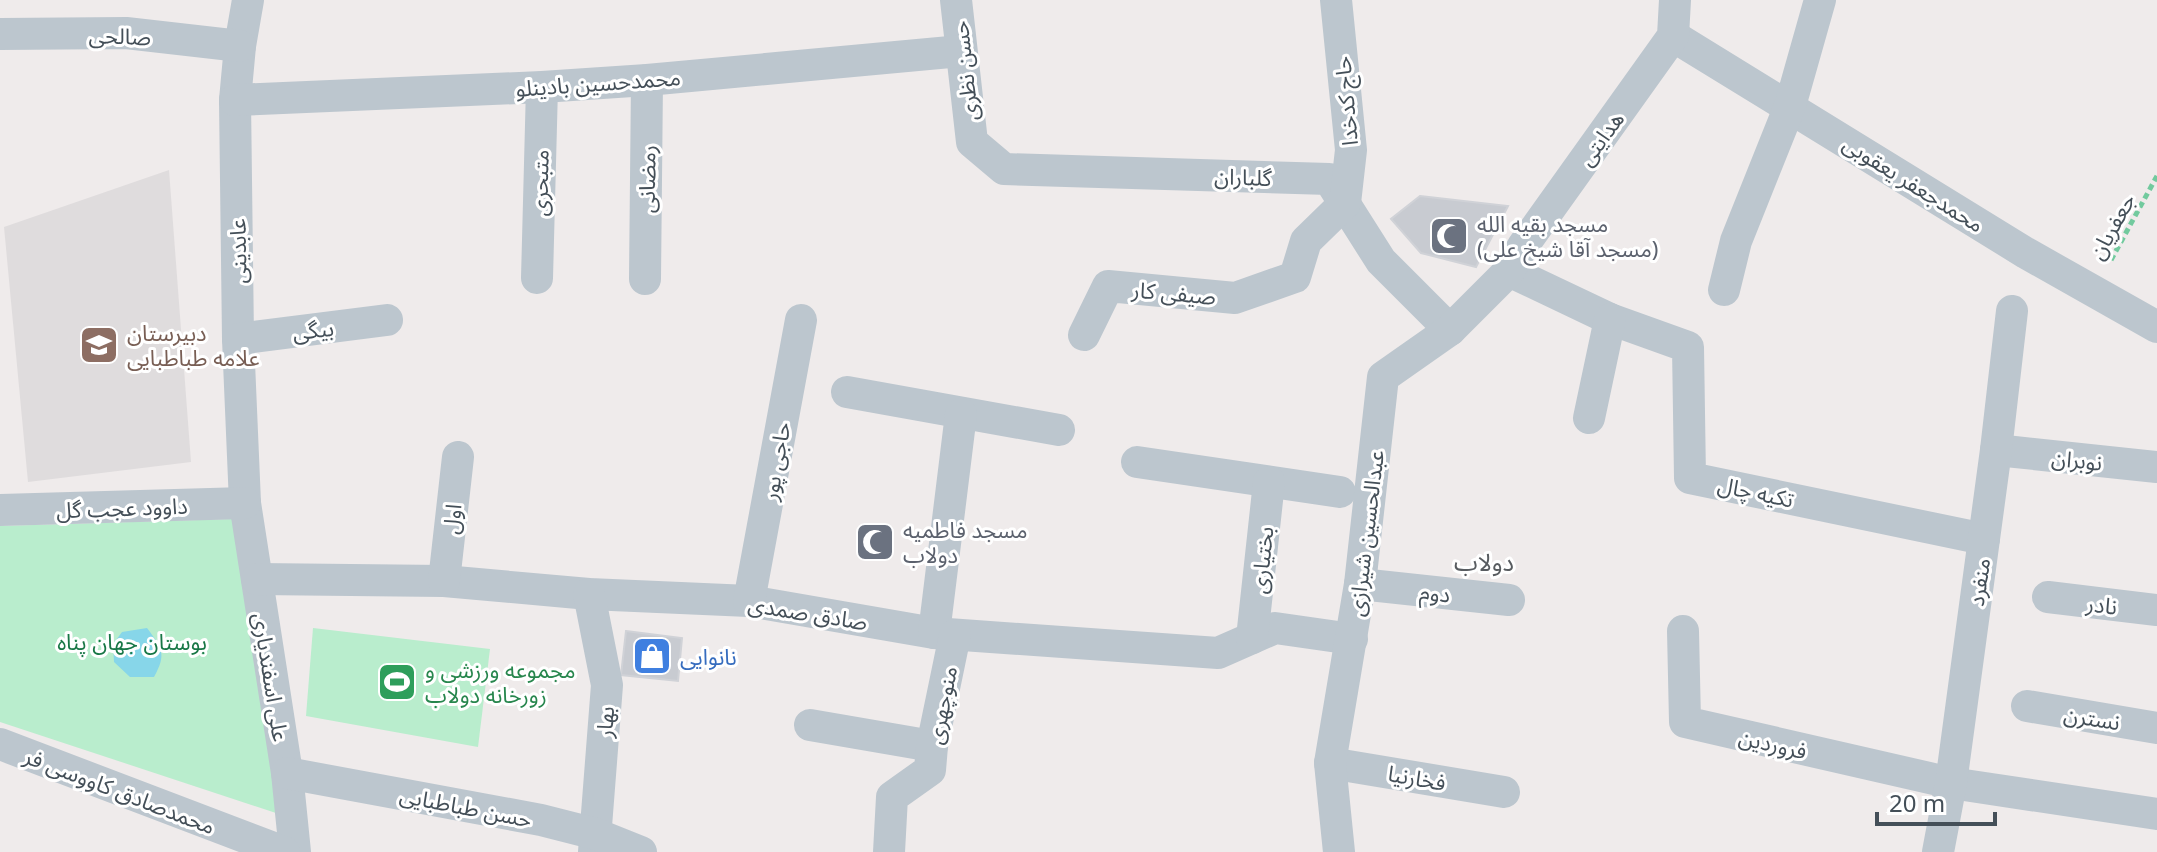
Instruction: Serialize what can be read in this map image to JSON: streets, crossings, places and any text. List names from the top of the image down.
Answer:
{
  "streets": {
    "street": [
      "صالحی",
      "حسن نظری",
      "محمدحسین بادینلو",
      "حاج کدخدا",
      "هدایتی",
      "گلباران",
      "رمضانی",
      "متبحری",
      "محمدجعفر یعقوبی",
      "عابدینی",
      "صیفی کار",
      "بیگی",
      "نوبران",
      "حاجی پور",
      "تکیه چال",
      "داوود عجب گل",
      "اول",
      "عبدالحسین شیرازی",
      "بختیاری",
      "منفرد",
      "دوم",
      "نادر",
      "صادق صمدی",
      "علی اسفندیاری",
      "منوچهری",
      "نسترن",
      "بهار",
      "فروردین",
      "فخارنیا",
      "محمدصادق کاووسی فر",
      "حسن طباطبایی"
    ],
    "path": ["جعفریان"]
  },
  "crossings": [
    ["صالحی", "عابدینی"],
    ["حسن نظری", "محمدحسین بادینلو"],
    ["حسن نظری", "گلباران"],
    ["محمدحسین بادینلو", "رمضانی"],
    ["محمدحسین بادینلو", "متبحری"],
    ["محمدحسین بادینلو", "عابدینی"],
    ["حاج کدخدا", "گلباران"],
    ["حاج کدخدا", "صیفی کار"],
    ["هدایتی", "محمدجعفر یعقوبی"],
    ["هدایتی", "تکیه چال"],
    ["هدایتی", "عبدالحسین شیرازی"],
    ["گلباران", "صیفی کار"],
    ["گلباران", "عبدالحسین شیرازی"],
    ["محمدجعفر یعقوبی", "جعفریان"],
    ["عابدینی", "بیگی"],
    ["عابدینی", "داوود عجب گل"],
    ["عابدینی", "علی اسفندیاری"],
    ["نوبران", "منفرد"],
    ["حاجی پور", "صادق صمدی"],
    ["تکیه چال", "عبدالحسین شیرازی"],
    ["تکیه چال", "منفرد"],
    ["داوود عجب گل", "علی اسفندیاری"],
    ["اول", "صادق صمدی"],
    ["عبدالحسین شیرازی", "دوم"],
    ["عبدالحسین شیرازی", "صادق صمدی"],
    ["عبدالحسین شیرازی", "فخارنیا"],
    ["بختیاری", "صادق صمدی"],
    ["منفرد", "فروردین"],
    ["صادق صمدی", "علی اسفندیاری"],
    ["صادق صمدی", "منوچهری"],
    ["صادق صمدی", "بهار"],
    ["علی اسفندیاری", "حسن طباطبایی"],
    ["بهار", "حسن طباطبایی"]
  ],
  "districts": ["دولاب"],
  "parks": ["بوستان جهان پناه"],
  "places": {
    "mosque": ["مسجد بقیه الله (مسجد آقا شیخ علی)", "مسجد فاطمیه دولاب"],
    "school or university": ["دبیرستان علامه طباطبایی"],
    "shop": ["نانوایی"],
    "sports": ["مجموعه ورزشی و زورخانه دولاب"]
  },
  "scale_bar": "20 m"
}
